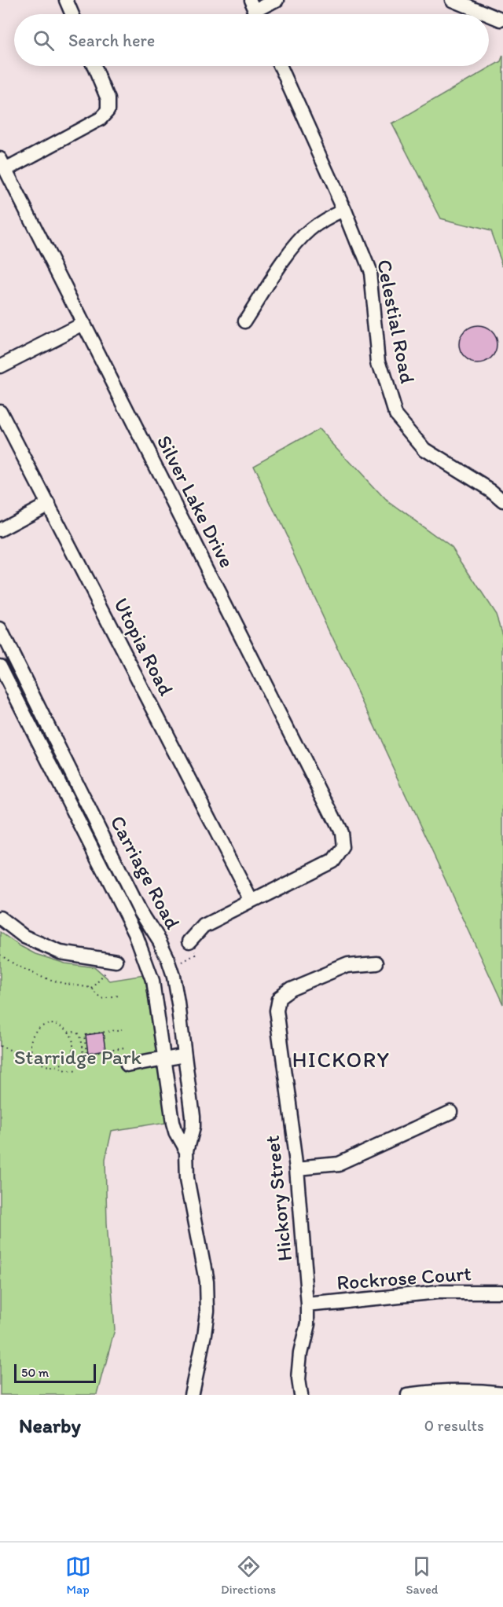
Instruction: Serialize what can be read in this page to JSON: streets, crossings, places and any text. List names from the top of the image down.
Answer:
{
  "streets": {
    "street": [
      "Celestial Road",
      "Silver Lake Drive",
      "Utopia Road",
      "Carriage Road",
      "Hickory Street",
      "Rockrose Court"
    ]
  },
  "crossings": [
    ["Silver Lake Drive", "Utopia Road"],
    ["Hickory Street", "Rockrose Court"]
  ],
  "districts": ["HICKORY"],
  "parks": ["Starridge Park"],
  "scale_bar": "50 m",
  "page": {
    "search": "Search here",
    "scale": "50 m",
    "heading": ["Nearby", "0 results"],
    "nav": ["Map", "Directions", "Saved"]
  }
}
